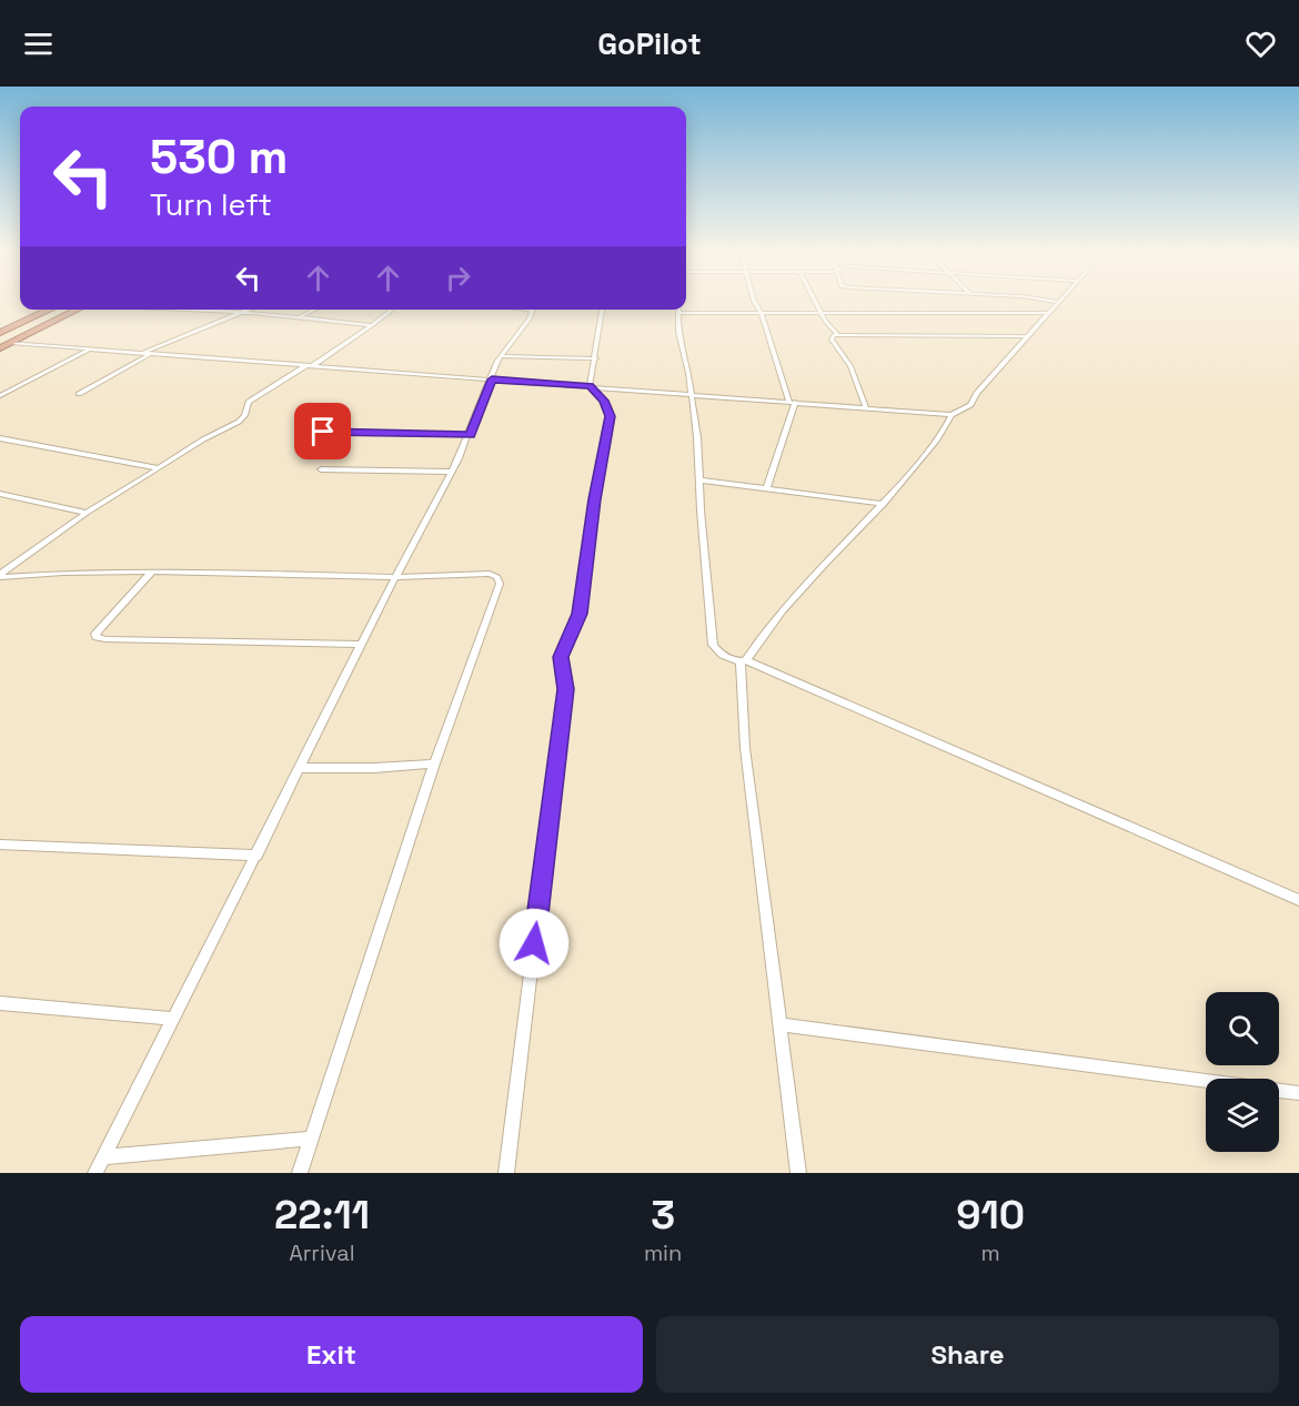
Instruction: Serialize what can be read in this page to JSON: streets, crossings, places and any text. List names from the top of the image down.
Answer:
{
  "page": {
    "header": "GoPilot",
    "turn": ["530 m", "Turn left"],
    "eta": [
      "22:11",
      "Arrival",
      "3",
      "min",
      "910",
      "m"
    ],
    "buttons": ["Exit", "Share"]
  }
}
